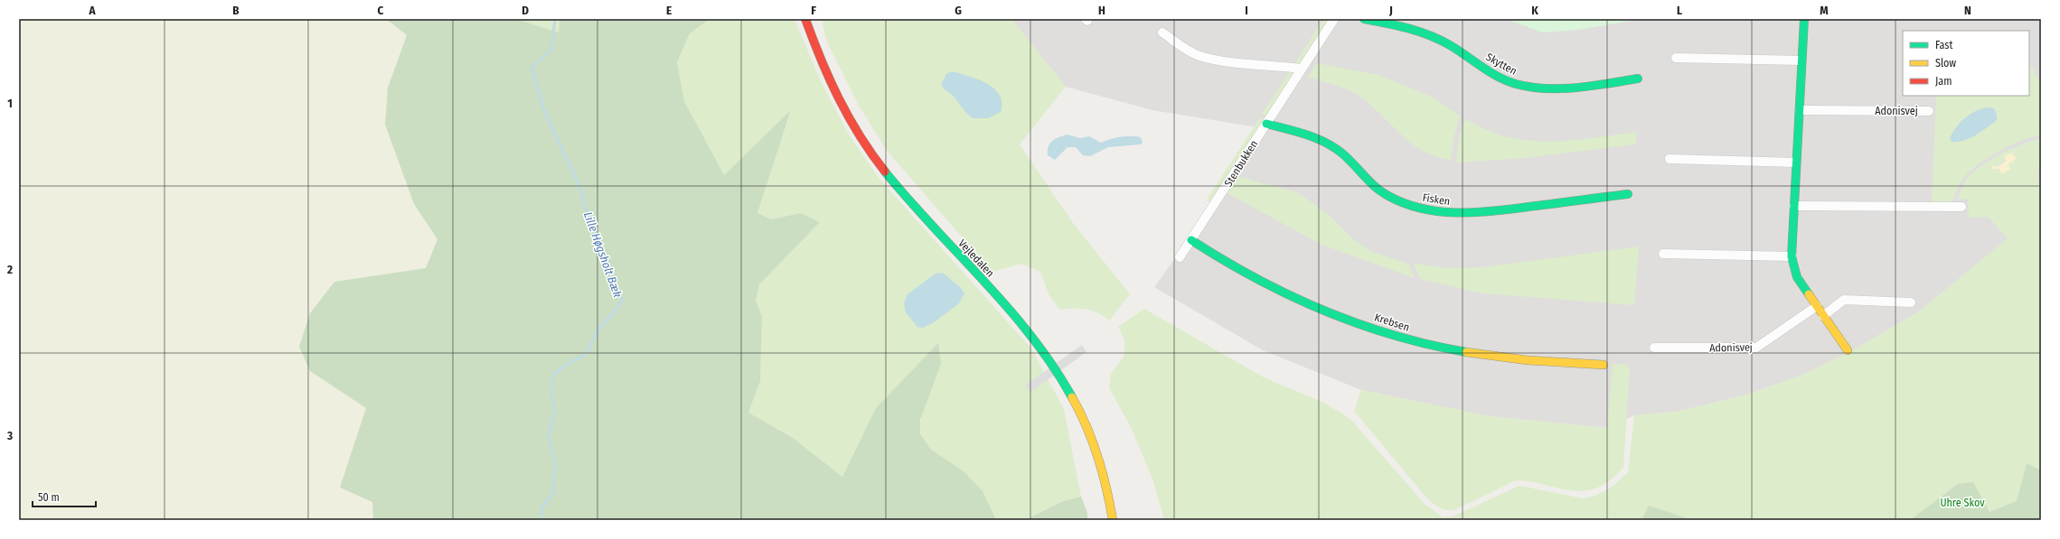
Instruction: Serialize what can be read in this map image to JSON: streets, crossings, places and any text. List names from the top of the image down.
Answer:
{
  "streets": {
    "street": [
      "Skytten",
      "Adonisvej",
      "Stenbukken",
      "Fisken",
      "Vejledalen",
      "Krebsen"
    ]
  },
  "crossings": [
    ["Stenbukken", "Fisken"],
    ["Stenbukken", "Krebsen"]
  ],
  "water": ["Lille Høgsholt Bæk"],
  "parks": ["Uhre Skov"],
  "legend": ["Fast", "Slow", "Jam"],
  "scale_bar": "50 m",
  "grid": {
    "columns": [
      "A",
      "B",
      "C",
      "D",
      "E",
      "F",
      "G",
      "H",
      "I",
      "J",
      "K",
      "L",
      "M",
      "N"
    ],
    "rows": ["1", "2", "3"]
  }
}
